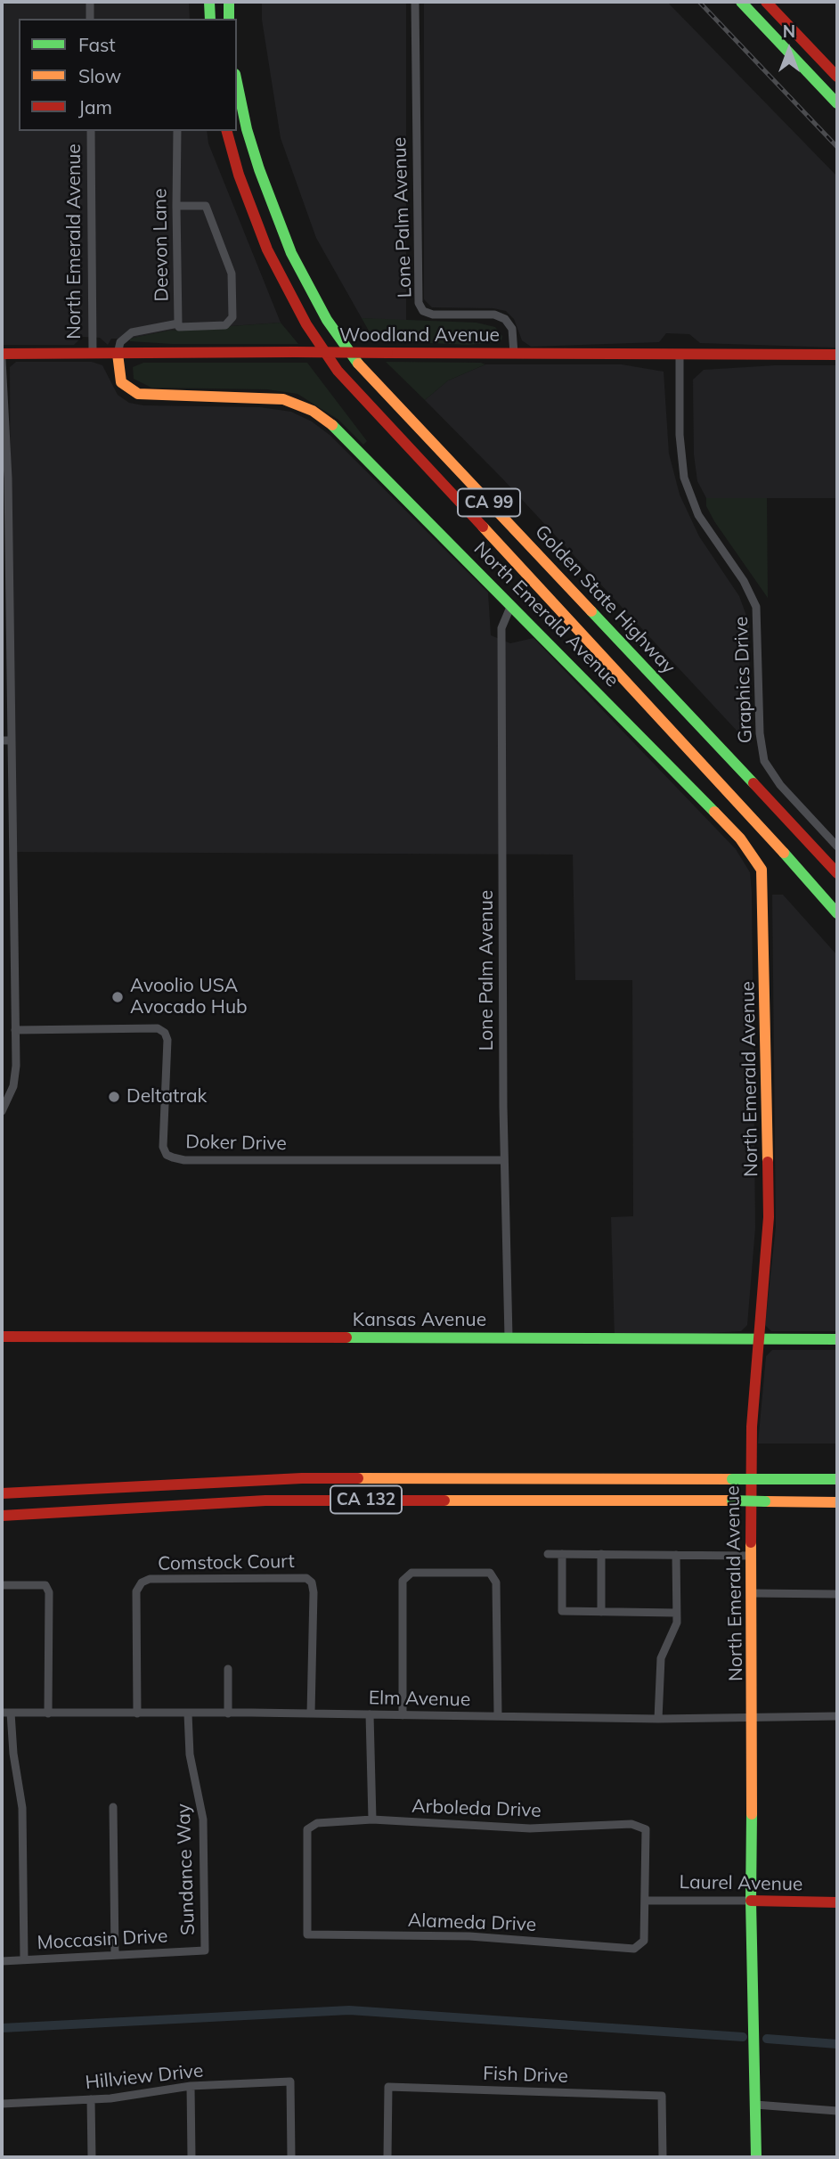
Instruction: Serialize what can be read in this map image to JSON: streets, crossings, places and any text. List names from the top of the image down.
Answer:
{
  "streets": {
    "main road": [
      "North Emerald Avenue",
      "Woodland Avenue",
      "CA 99",
      "Golden State Highway",
      "Kansas Avenue",
      "CA 132",
      "Laurel Avenue"
    ],
    "street": [
      "Lone Palm Avenue",
      "Deevon Lane",
      "Graphics Drive",
      "Doker Drive",
      "Comstock Court",
      "Elm Avenue",
      "Arboleda Drive",
      "Sundance Way",
      "Alameda Drive",
      "Moccasin Drive",
      "Fish Drive",
      "Hillview Drive"
    ]
  },
  "crossings": [
    ["Lone Palm Avenue", "North Emerald Avenue"],
    ["Lone Palm Avenue", "Woodland Avenue"],
    ["Lone Palm Avenue", "Doker Drive"],
    ["Lone Palm Avenue", "Kansas Avenue"],
    ["North Emerald Avenue", "Deevon Lane"],
    ["North Emerald Avenue", "Woodland Avenue"],
    ["North Emerald Avenue", "Kansas Avenue"],
    ["North Emerald Avenue", "Elm Avenue"],
    ["North Emerald Avenue", "Laurel Avenue"],
    ["Deevon Lane", "Woodland Avenue"],
    ["Woodland Avenue", "Graphics Drive"],
    ["Comstock Court", "Elm Avenue"],
    ["Elm Avenue", "Sundance Way"],
    ["Arboleda Drive", "Laurel Avenue"],
    ["Arboleda Drive", "Alameda Drive"],
    ["Sundance Way", "Moccasin Drive"],
    ["Laurel Avenue", "Alameda Drive"]
  ],
  "places": ["Avoolio USA Avocado Hub", "Deltatrak"],
  "legend": ["Fast", "Slow", "Jam"],
  "north": "top"
}
